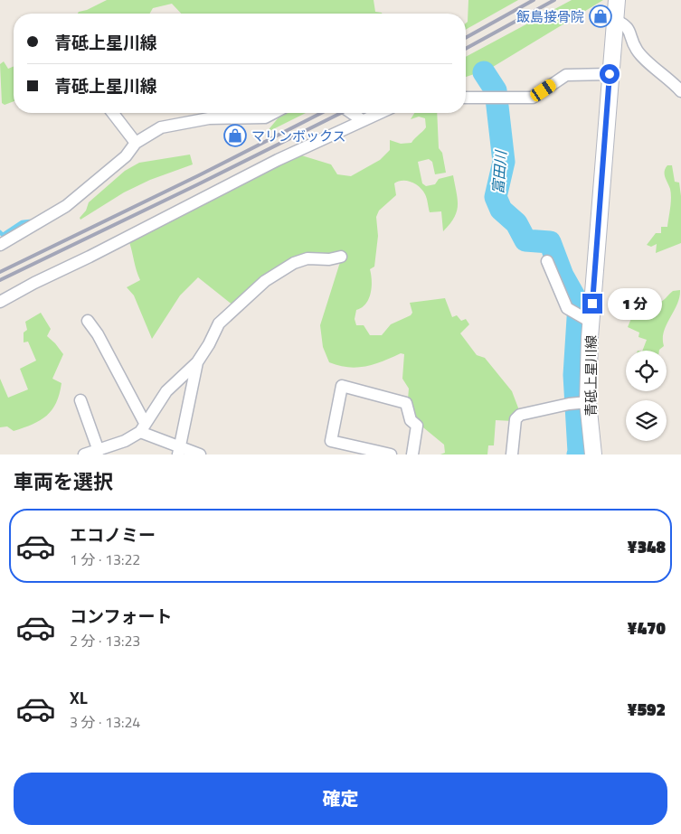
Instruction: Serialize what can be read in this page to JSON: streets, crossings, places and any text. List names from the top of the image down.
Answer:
{
  "streets": {
    "main road": ["青砥上星川線"]
  },
  "water": ["富田川"],
  "places": {
    "shop": ["飯島接骨院", "マリンボックス"]
  },
  "page": {
    "banner": ["青砥上星川線", "青砥上星川線"],
    "bubble": "1 分",
    "heading": "車両を選択",
    "list": [
      {
        "name": "エコノミー",
        "note": "1 分 · 13:22",
        "value": "¥348"
      },
      {
        "name": "コンフォート",
        "note": "2 分 · 13:23",
        "value": "¥470"
      },
      {
        "name": "XL",
        "note": "3 分 · 13:24",
        "value": "¥592"
      }
    ],
    "buttons": "確定"
  }
}
